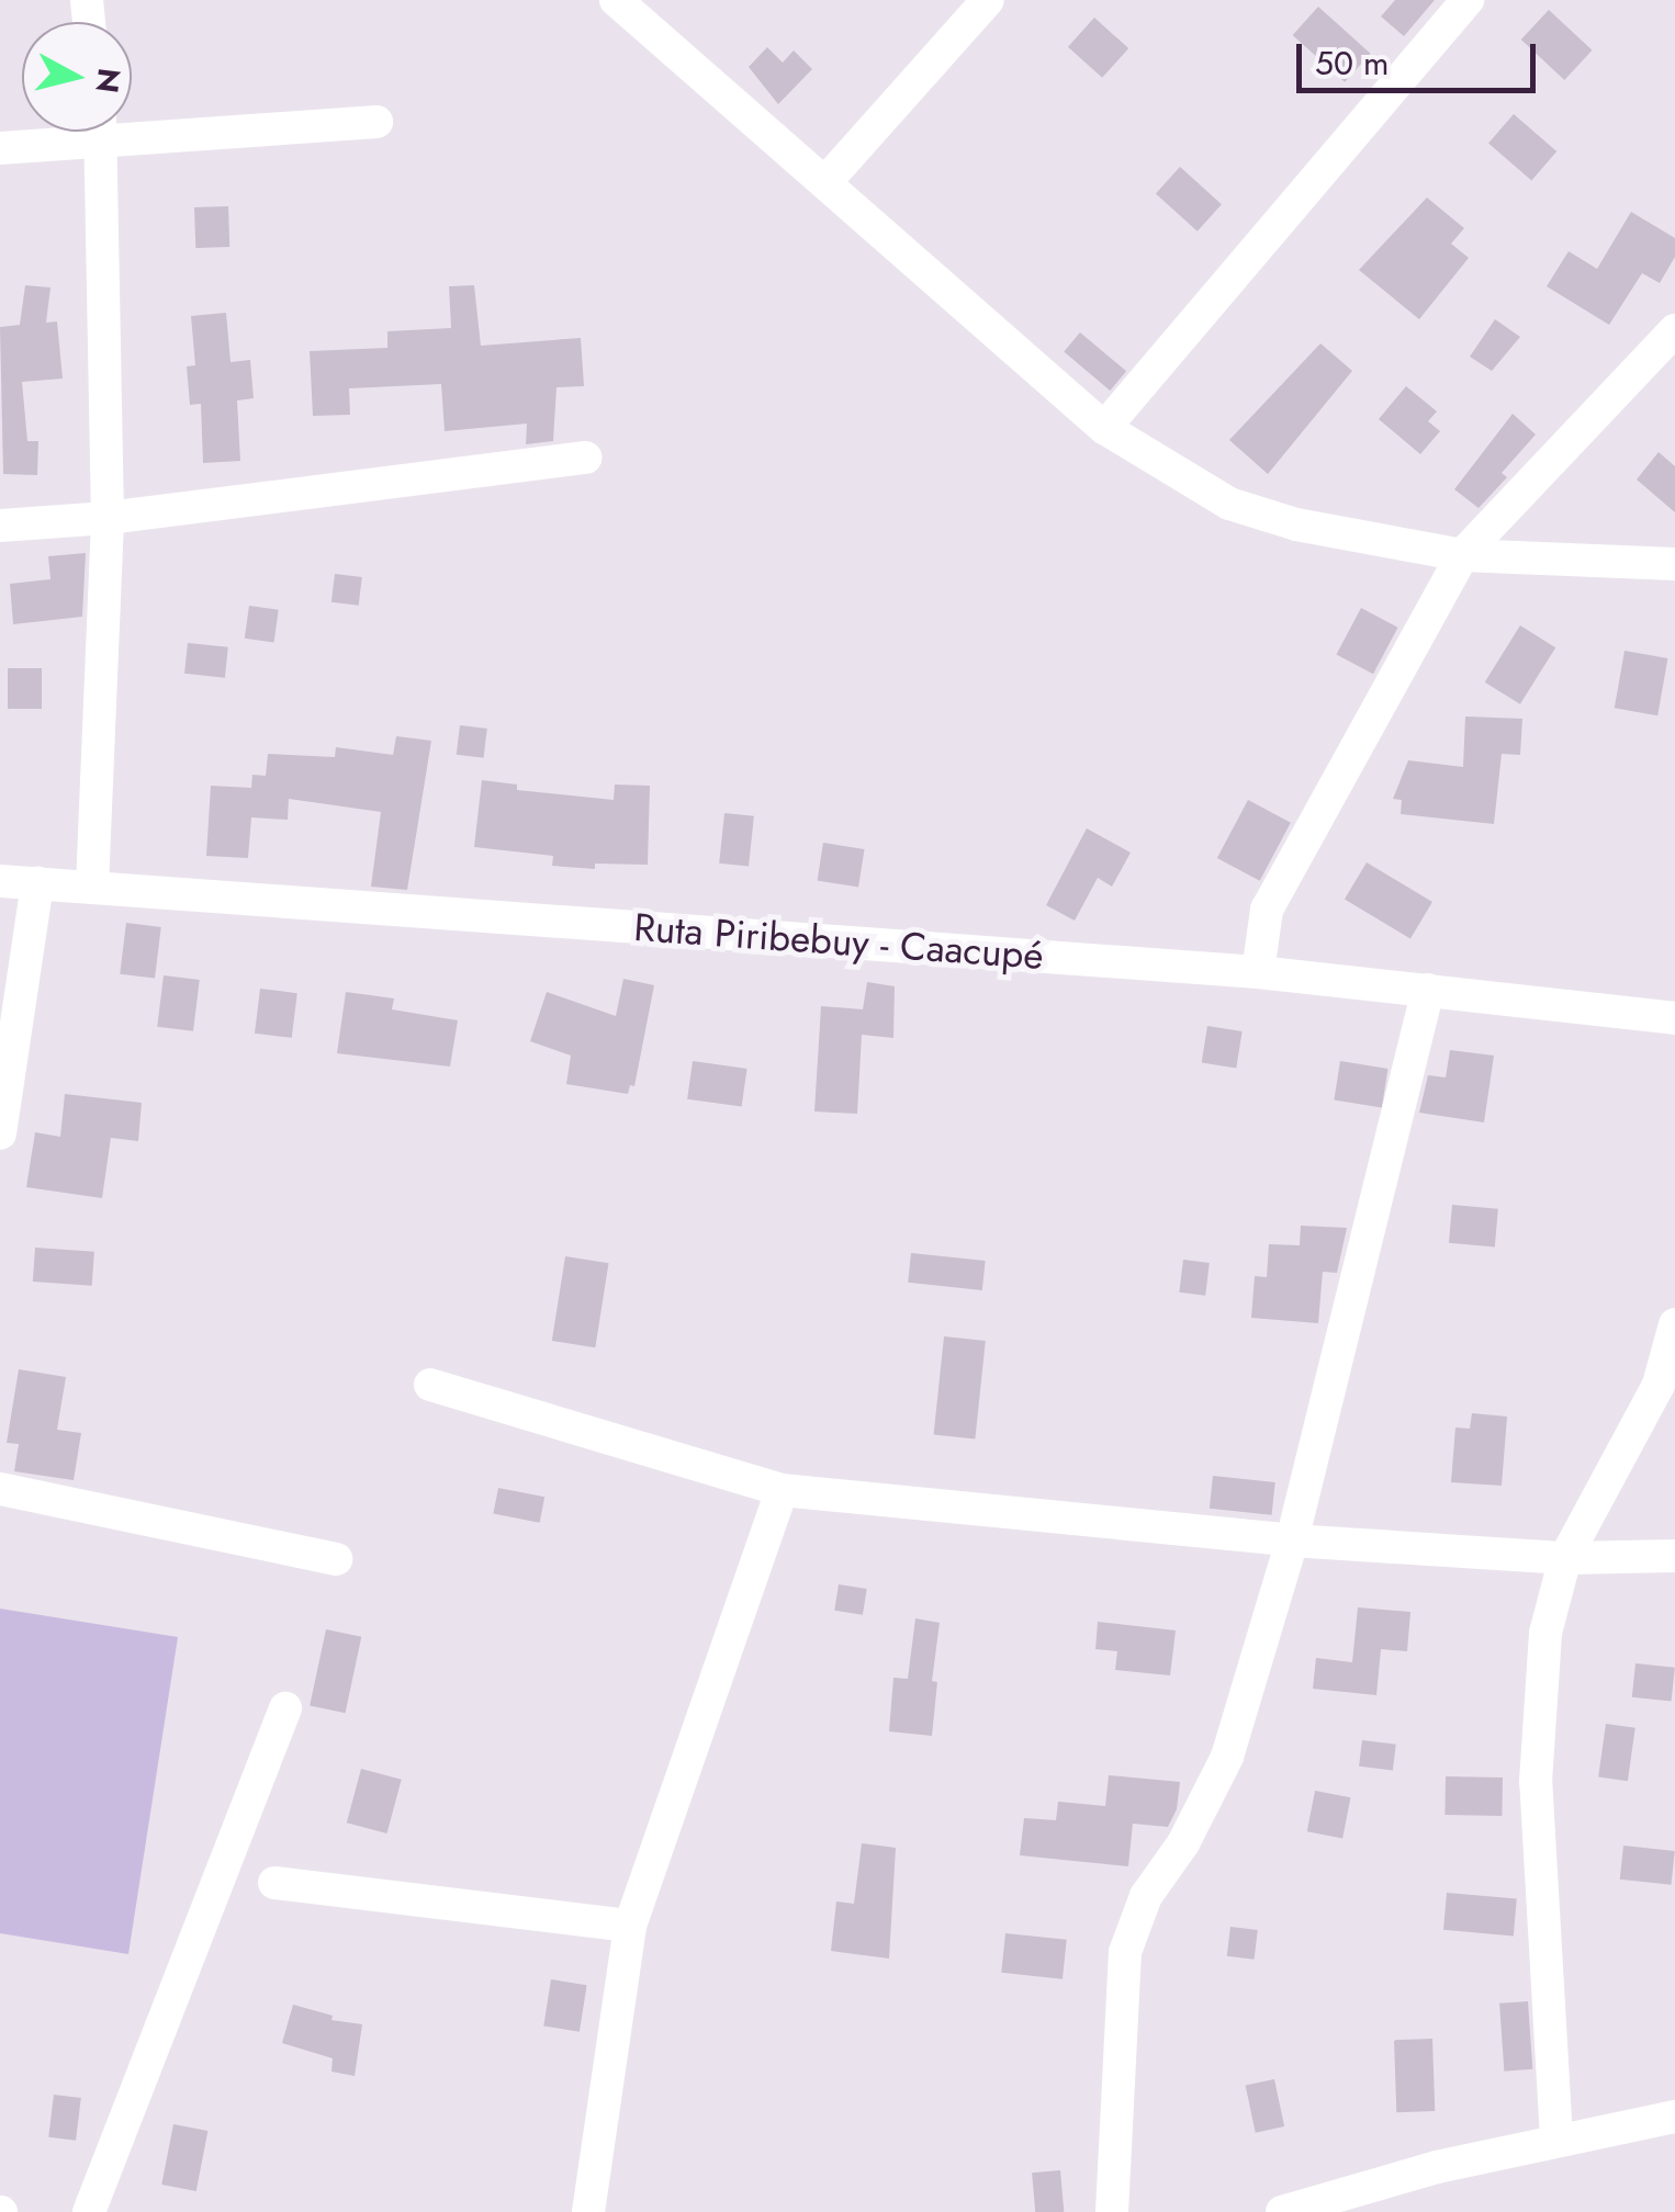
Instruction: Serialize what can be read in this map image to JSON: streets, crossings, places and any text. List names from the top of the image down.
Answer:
{
  "streets": {
    "street": ["Ruta Piribebuy - Caacupé"]
  },
  "scale_bar": "50 m",
  "north": "right"
}
